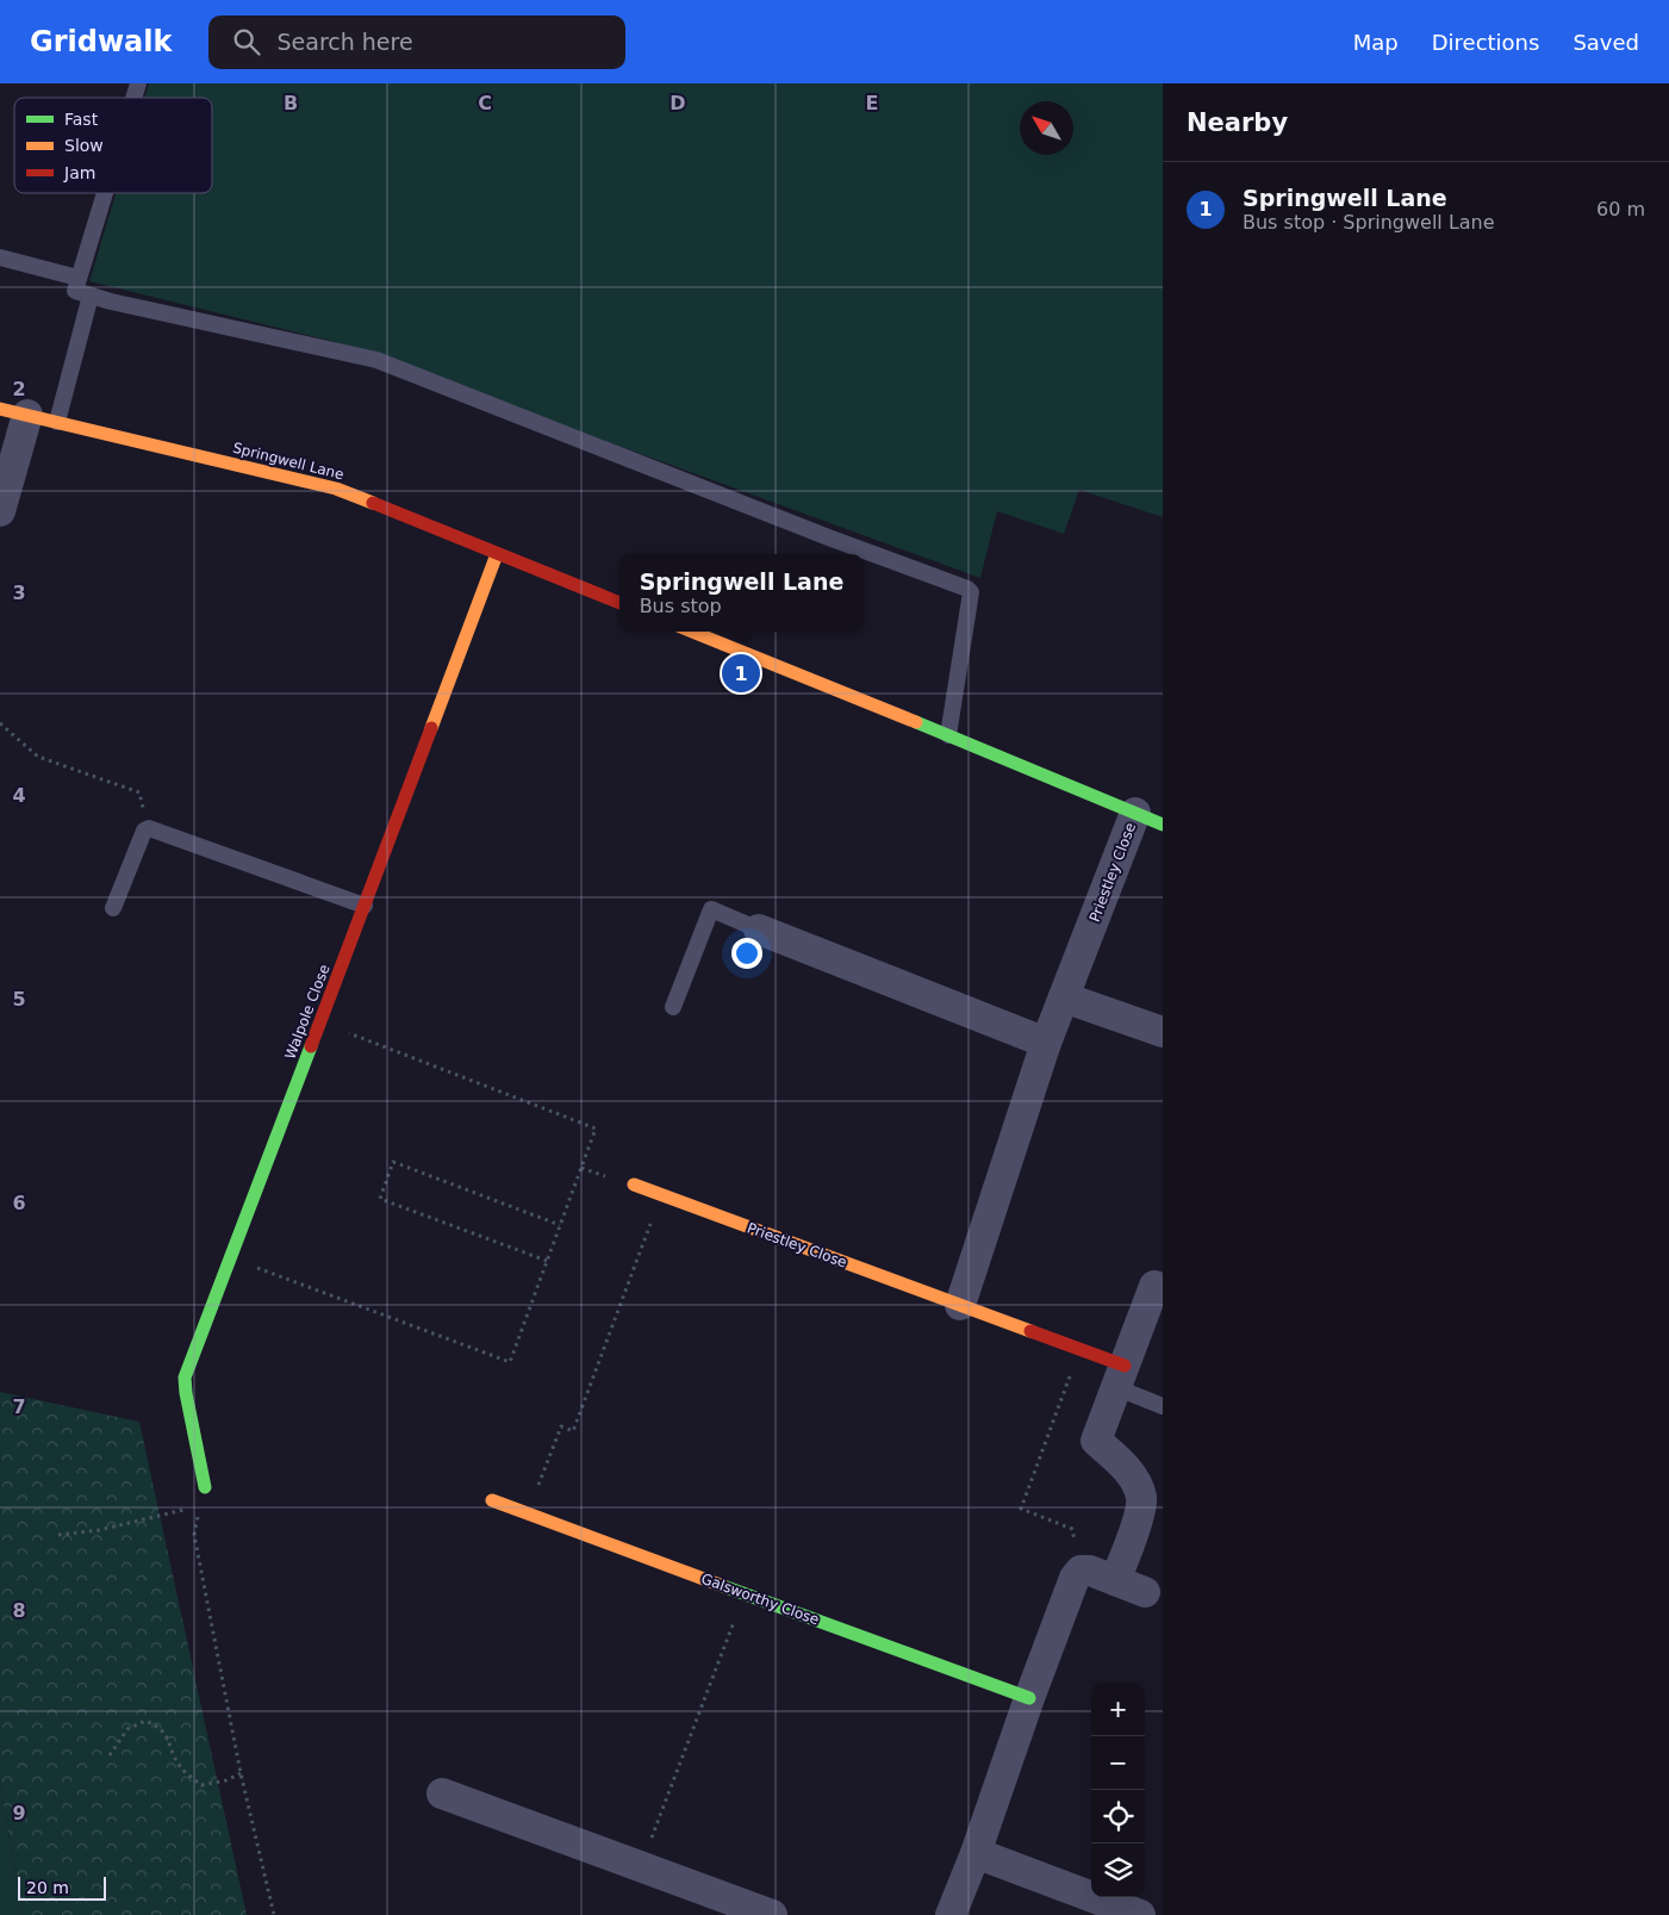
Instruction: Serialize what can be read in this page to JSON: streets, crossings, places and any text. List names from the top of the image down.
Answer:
{
  "streets": {
    "street": [
      "Springwell Lane",
      "Priestley Close",
      "Walpole Close",
      "Galsworthy Close"
    ]
  },
  "crossings": [
    ["Springwell Lane", "Walpole Close"]
  ],
  "legend": ["Fast", "Slow", "Jam"],
  "scale_bar": "20 m",
  "north": "top left",
  "page": {
    "header": "Gridwalk",
    "search": "Search here",
    "nav": ["Map", "Directions", "Saved"],
    "heading": "Nearby",
    "list": [
      {
        "mark": "1",
        "name": "Springwell Lane",
        "note": "Bus stop · Springwell Lane",
        "value": "60 m"
      }
    ],
    "popup": ["Springwell Lane", "Bus stop"],
    "pins": "1",
    "map_buttons": ["+", "−"],
    "scale": "20 m"
  },
  "grid": {
    "columns": [
      "B",
      "C",
      "D",
      "E"
    ],
    "rows": [
      "2",
      "3",
      "4",
      "5",
      "6",
      "7",
      "8",
      "9"
    ]
  }
}
